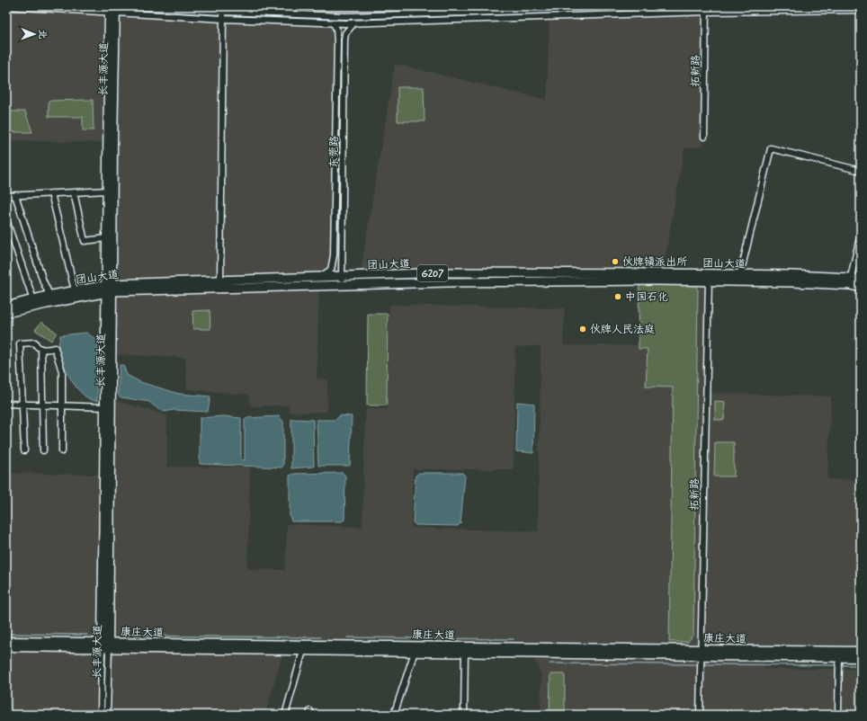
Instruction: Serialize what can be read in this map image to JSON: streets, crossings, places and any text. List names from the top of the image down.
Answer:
{
  "streets": {
    "highway": ["团山大道", "G207"],
    "main road": ["长丰源大道", "康庄大道"],
    "street": ["拓新路", "东莞路"]
  },
  "crossings": [
    ["长丰源大道", "团山大道"],
    ["长丰源大道", "康庄大道"],
    ["拓新路", "团山大道"],
    ["拓新路", "康庄大道"],
    ["东莞路", "团山大道"]
  ],
  "places": ["伙牌镇派出所", "中国石化", "伙牌人民法庭"],
  "north": "right"
}
